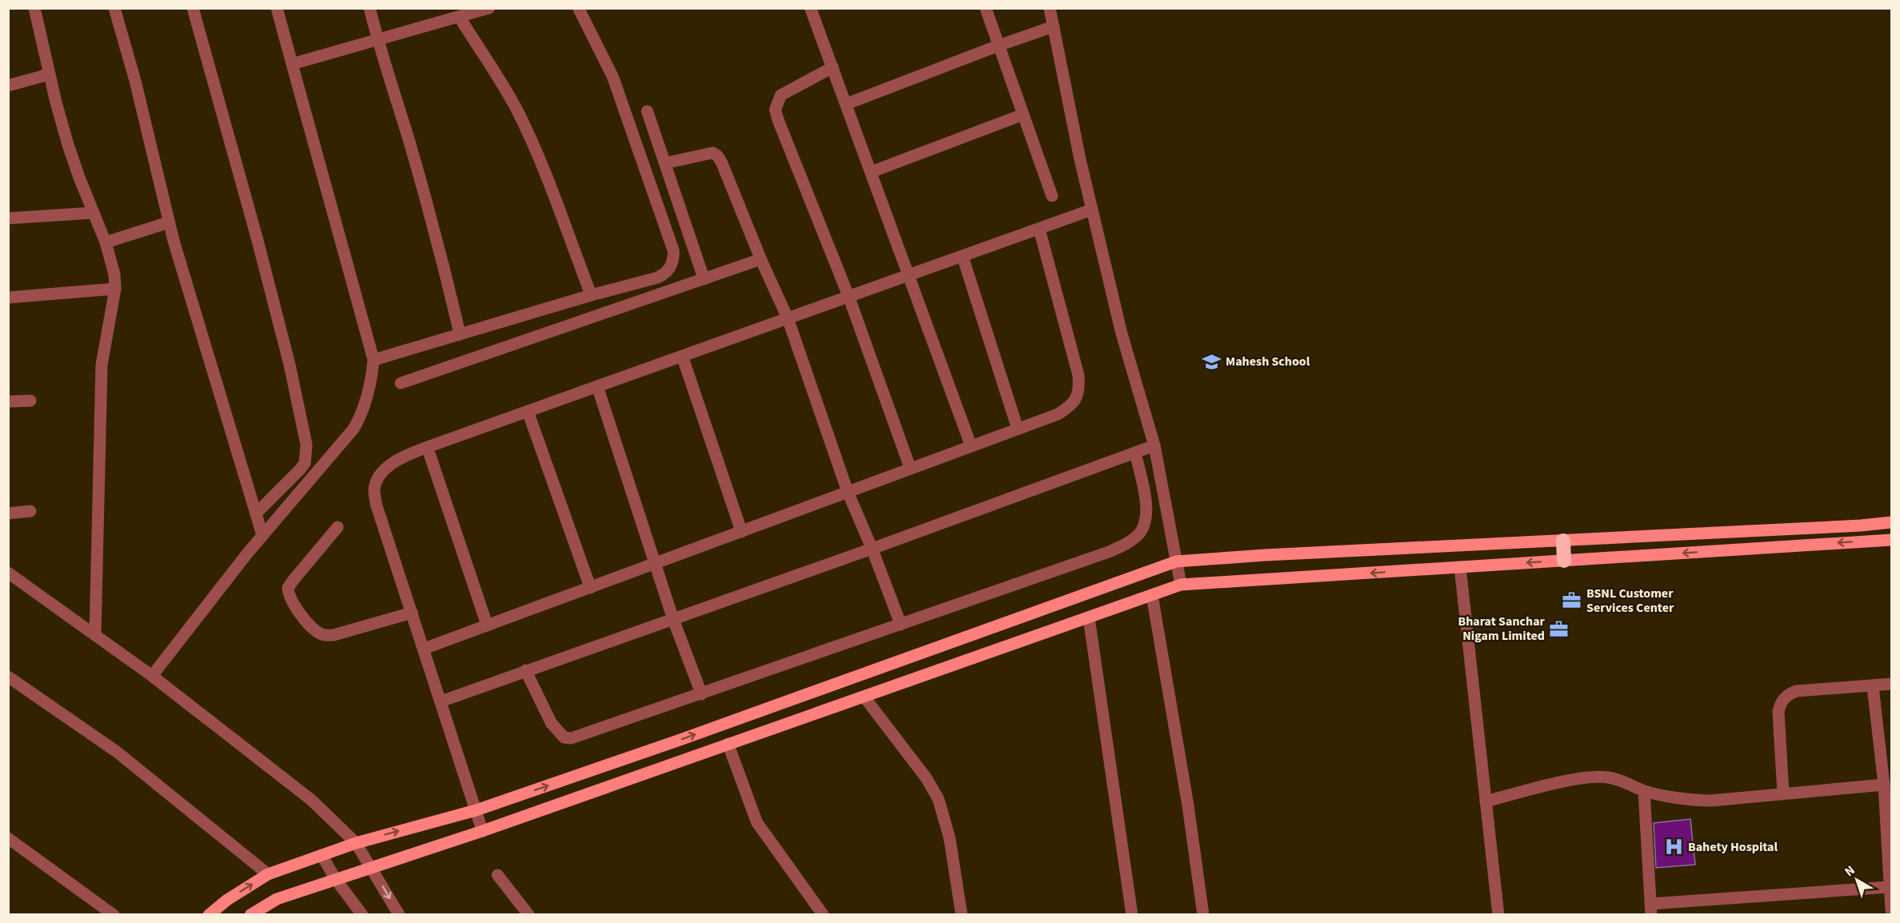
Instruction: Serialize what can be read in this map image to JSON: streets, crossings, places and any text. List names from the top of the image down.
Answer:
{
  "places": {
    "school or university": ["Mahesh School"],
    "office": ["BSNL Customer Services Center", "Bharat Sanchar Nigam Limited"],
    "hospital": ["Bahety Hospital"]
  },
  "north": "top left"
}
